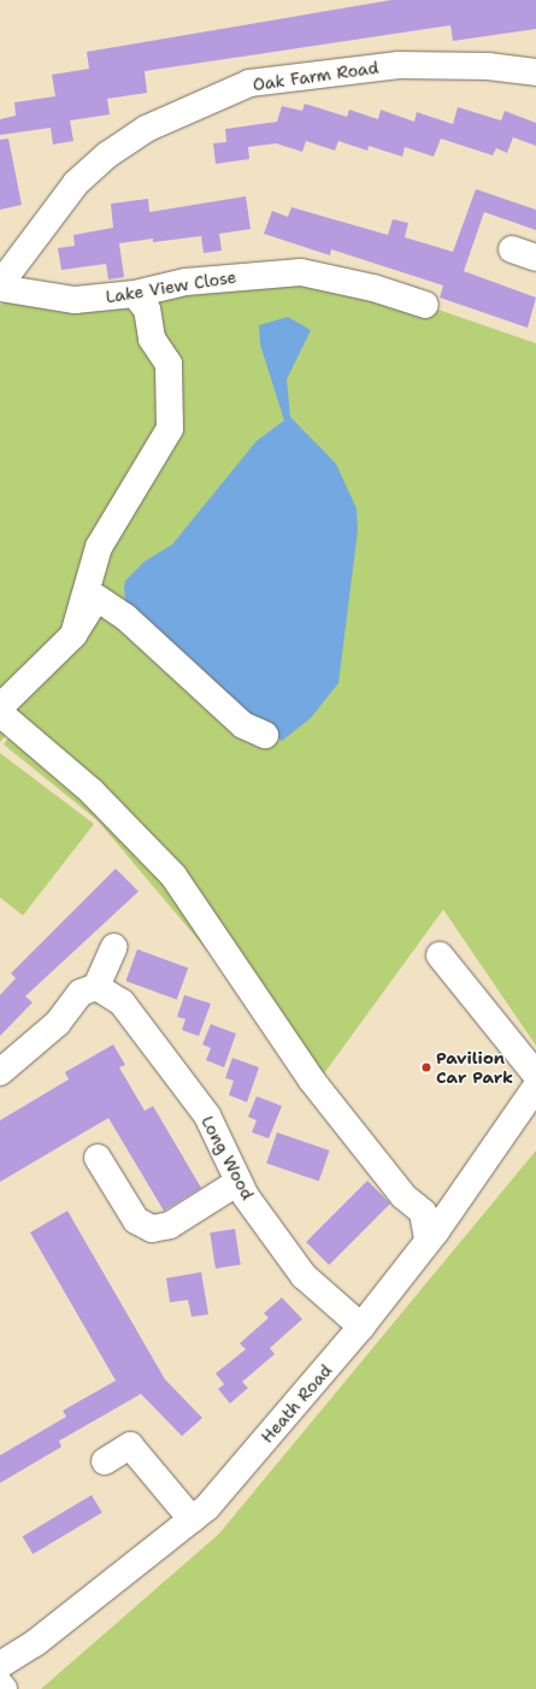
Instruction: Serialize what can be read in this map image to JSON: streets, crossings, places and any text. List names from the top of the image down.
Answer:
{
  "streets": {
    "street": [
      "Oak Farm Road",
      "Lake View Close",
      "Long Wood",
      "Heath Road"
    ]
  },
  "crossings": [
    ["Long Wood", "Heath Road"]
  ],
  "places": ["Pavilion Car Park"]
}
